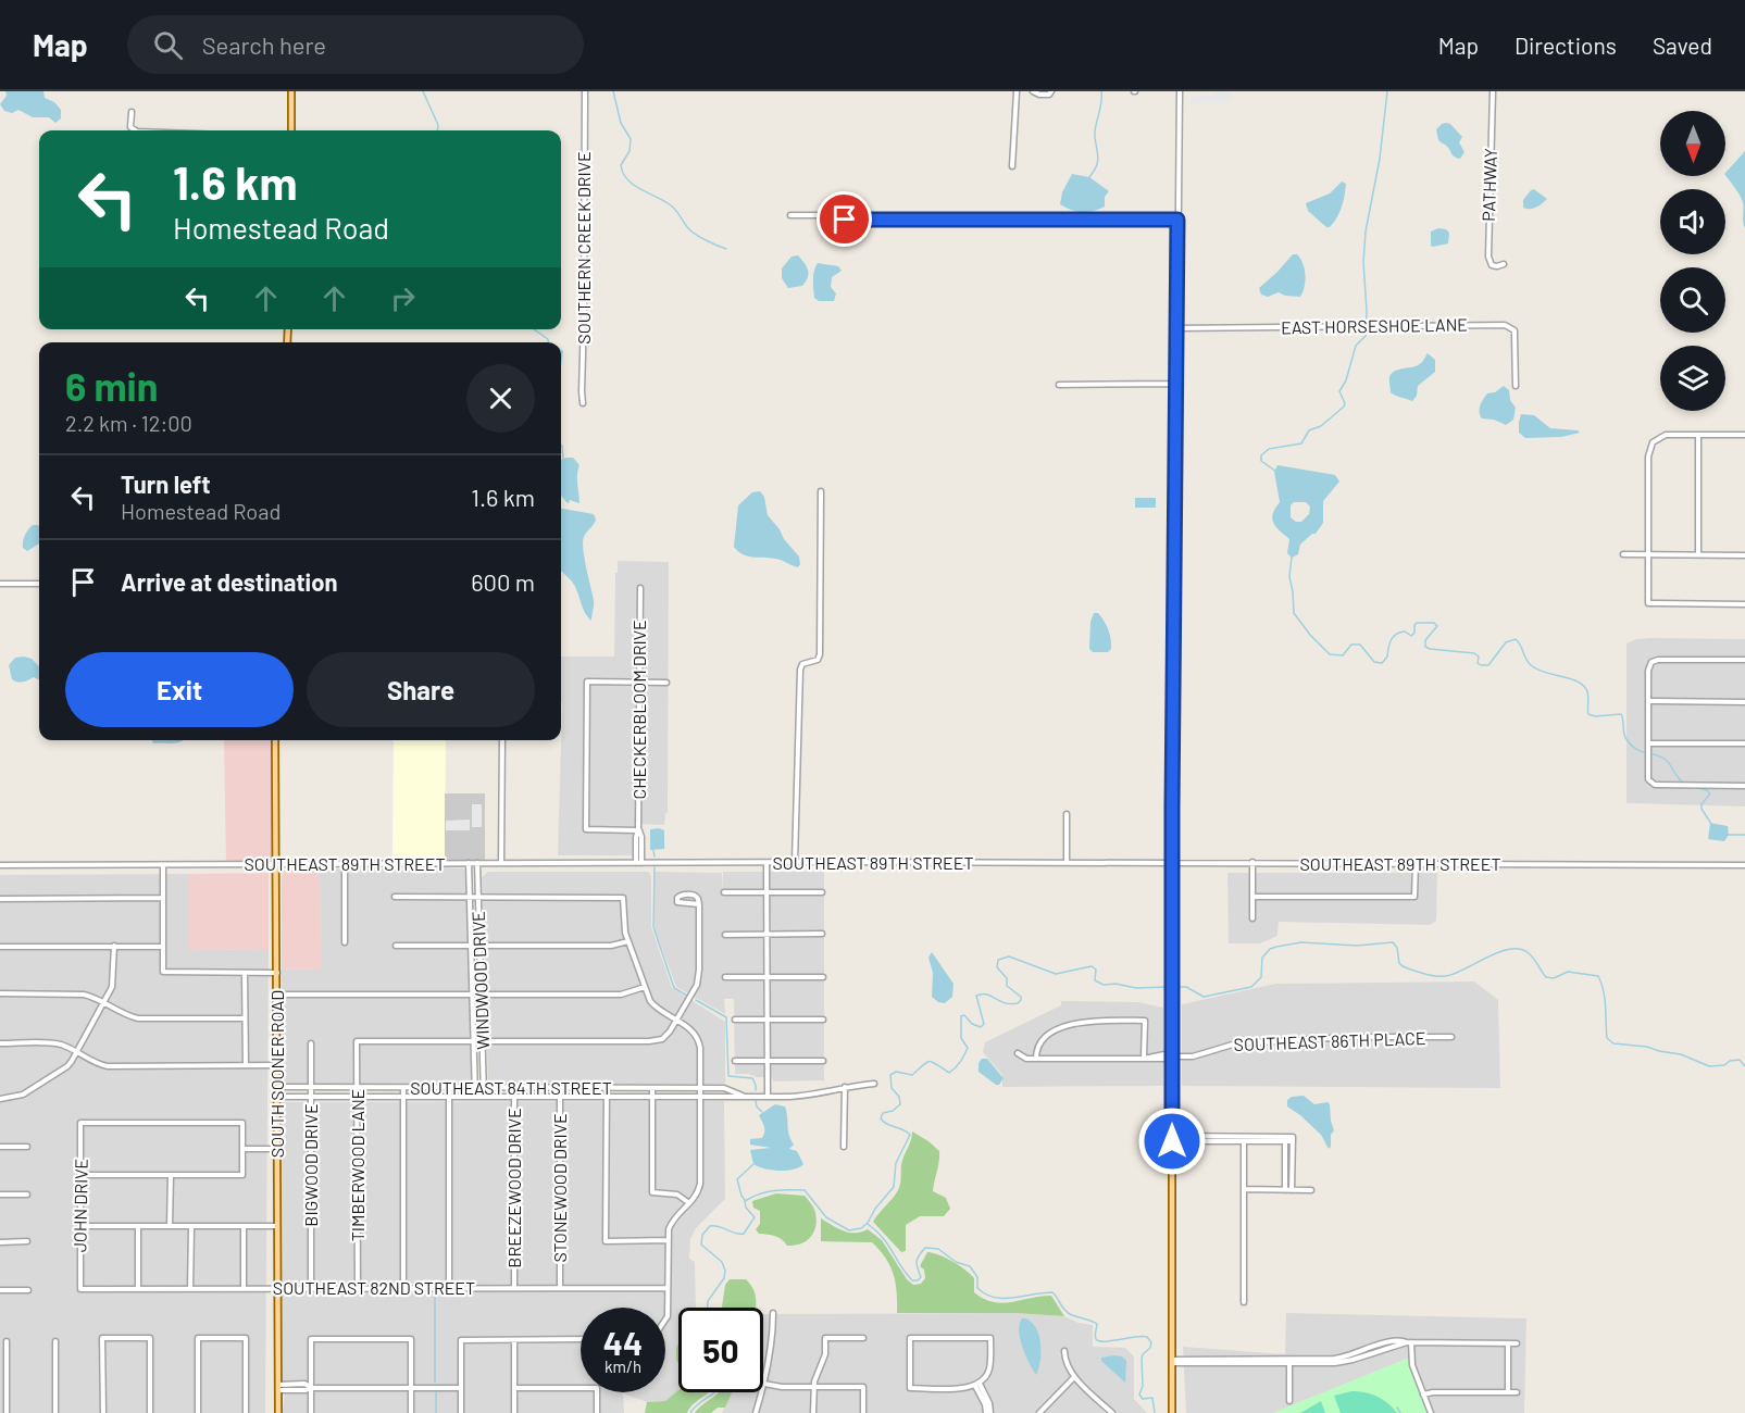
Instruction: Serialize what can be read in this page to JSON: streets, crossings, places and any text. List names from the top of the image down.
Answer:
{
  "streets": {
    "main road": ["SOUTH SOONER ROAD"],
    "street": [
      "PATHWAY",
      "SOUTHERN CREEK DRIVE",
      "EAST HORSESHOE LANE",
      "CHECKERBLOOM DRIVE",
      "SOUTHEAST 89TH STREET",
      "WINDWOOD DRIVE",
      "SOUTHEAST 86TH PLACE",
      "SOUTHEAST 84TH STREET",
      "BIGWOOD DRIVE",
      "TIMBERWOOD LANE",
      "BREEZEWOOD DRIVE",
      "STONEWOOD DRIVE",
      "JOHN DRIVE",
      "SOUTHEAST 82ND STREET"
    ]
  },
  "crossings": [
    ["CHECKERBLOOM DRIVE", "SOUTHEAST 89TH STREET"],
    ["SOUTHEAST 89TH STREET", "WINDWOOD DRIVE"],
    ["SOUTHEAST 89TH STREET", "SOUTH SOONER ROAD"],
    ["WINDWOOD DRIVE", "SOUTHEAST 84TH STREET"],
    ["WINDWOOD DRIVE", "TIMBERWOOD LANE"],
    ["SOUTH SOONER ROAD", "SOUTHEAST 84TH STREET"],
    ["SOUTH SOONER ROAD", "SOUTHEAST 82ND STREET"],
    ["SOUTHEAST 84TH STREET", "BIGWOOD DRIVE"],
    ["SOUTHEAST 84TH STREET", "TIMBERWOOD LANE"],
    ["SOUTHEAST 84TH STREET", "BREEZEWOOD DRIVE"],
    ["SOUTHEAST 84TH STREET", "STONEWOOD DRIVE"],
    ["BIGWOOD DRIVE", "SOUTHEAST 82ND STREET"],
    ["TIMBERWOOD LANE", "SOUTHEAST 82ND STREET"],
    ["BREEZEWOOD DRIVE", "SOUTHEAST 82ND STREET"],
    ["STONEWOOD DRIVE", "SOUTHEAST 82ND STREET"],
    ["JOHN DRIVE", "SOUTHEAST 82ND STREET"]
  ],
  "north": "bottom",
  "page": {
    "header": "Map",
    "search": "Search here",
    "nav": ["Map", "Directions", "Saved"],
    "turn": ["1.6 km", "Homestead Road"],
    "heading": ["6 min", "2.2 km · 12:00"],
    "list": [
      {
        "name": "Turn left",
        "note": "Homestead Road",
        "value": "1.6 km"
      },
      {
        "name": "Arrive at destination",
        "value": "600 m"
      }
    ],
    "buttons": ["Exit", "Share"],
    "speed": "44 km/h",
    "limit": "50"
  }
}
